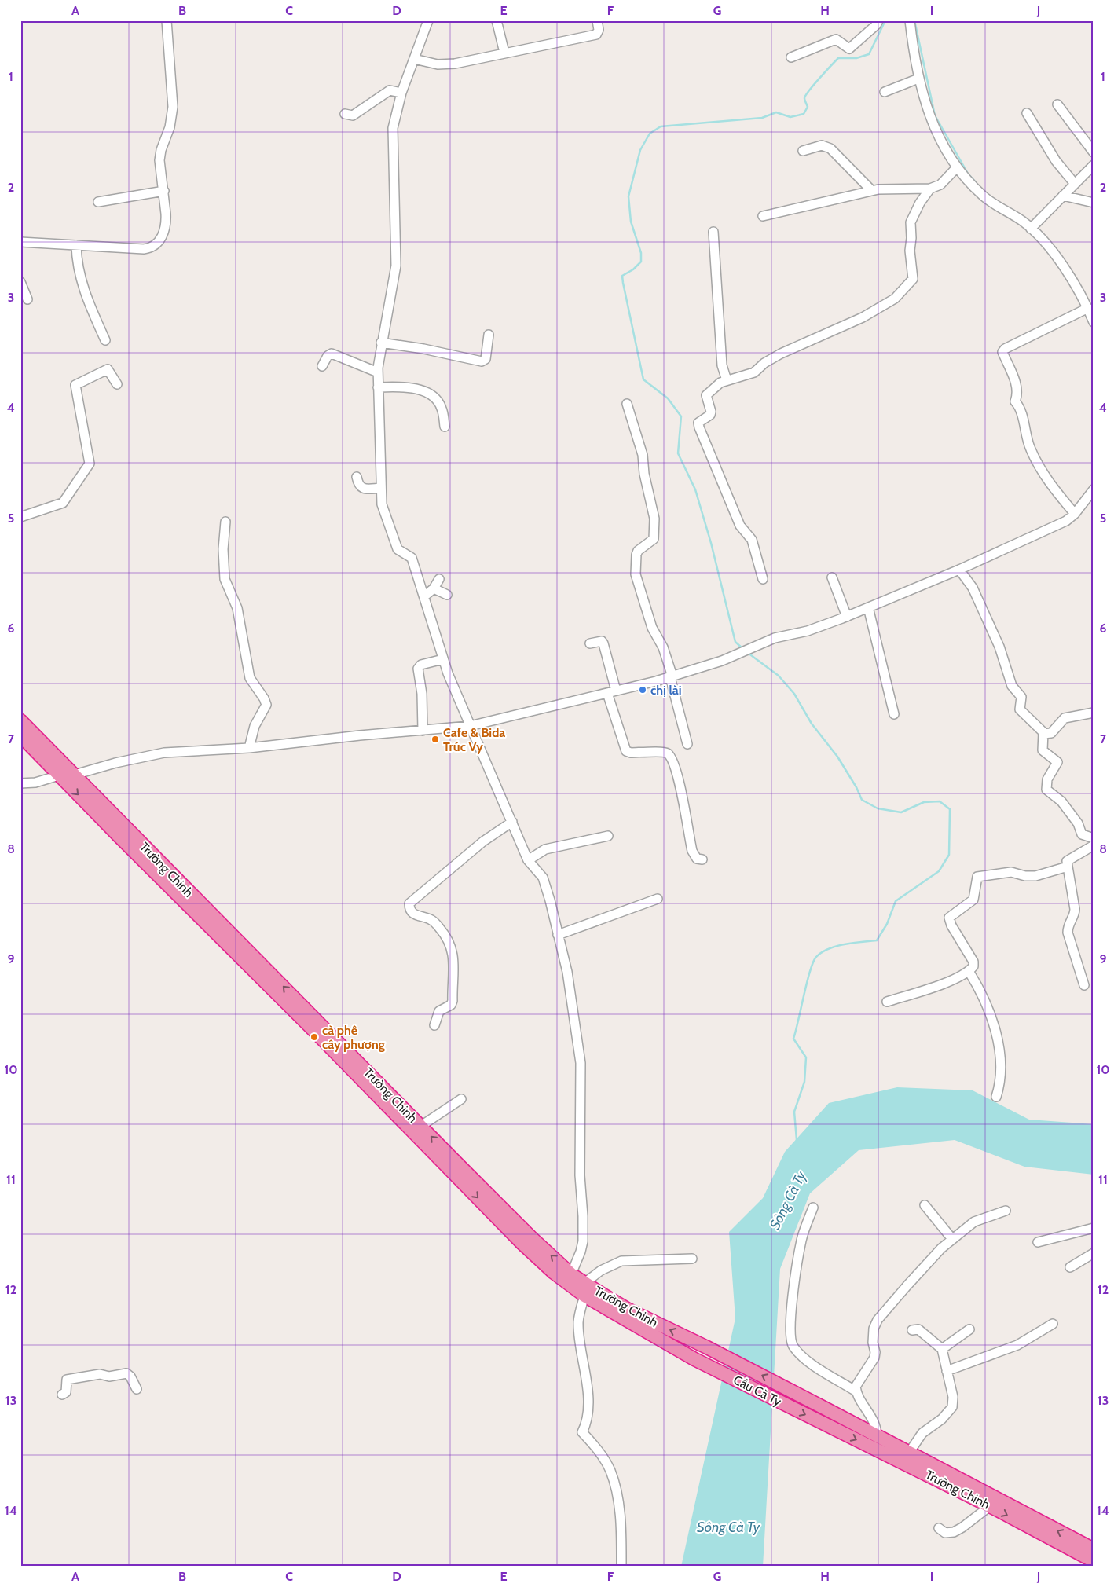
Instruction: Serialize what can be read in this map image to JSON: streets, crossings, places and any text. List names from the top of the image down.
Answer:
{
  "streets": {
    "highway": ["Trường Chinh", "Cầu Cà Ty"]
  },
  "crossings": [
    ["Trường Chinh", "Cầu Cà Ty"]
  ],
  "water": ["Sông Cà Ty"],
  "places": ["chị lài", "Cafe & Bida Trúc Vy", "cà phê cây phượng"],
  "grid": {
    "columns": [
      "A",
      "B",
      "C",
      "D",
      "E",
      "F",
      "G",
      "H",
      "I",
      "J"
    ],
    "rows": [
      "1",
      "2",
      "3",
      "4",
      "5",
      "6",
      "7",
      "8",
      "9",
      "10",
      "11",
      "12",
      "13",
      "14"
    ]
  }
}
